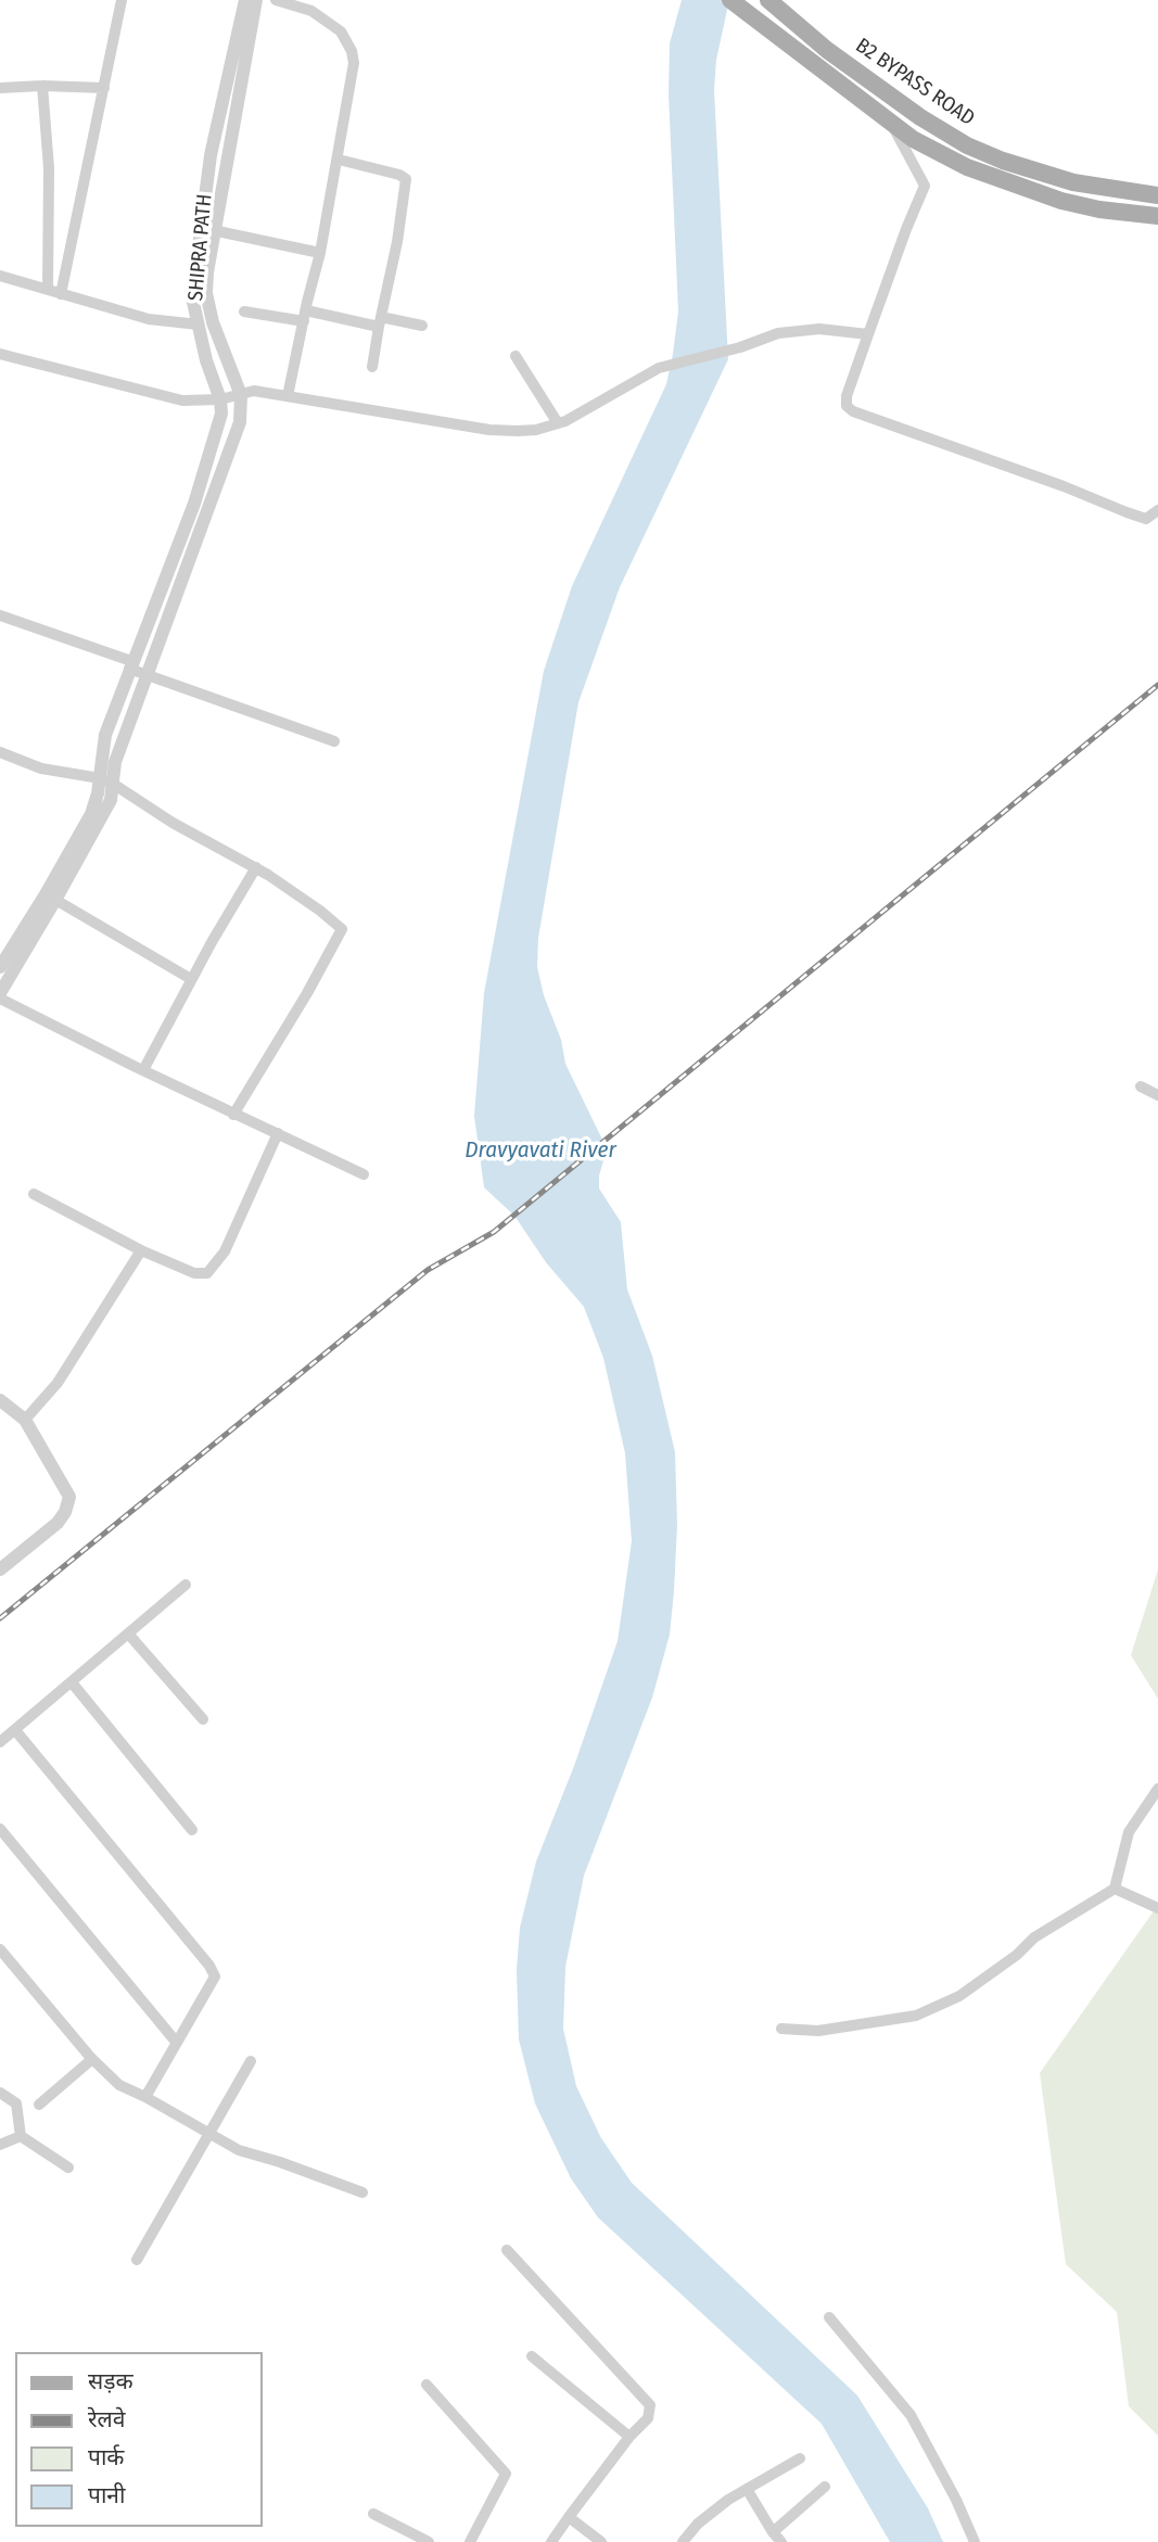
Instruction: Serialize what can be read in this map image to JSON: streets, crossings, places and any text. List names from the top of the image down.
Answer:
{
  "streets": {
    "main road": ["B2 BYPASS ROAD"],
    "street": ["SHIPRA PATH"]
  },
  "water": ["Dravyavati River"],
  "legend": [
    "सड़क",
    "रेलवे",
    "पार्क",
    "पानी"
  ]
}
